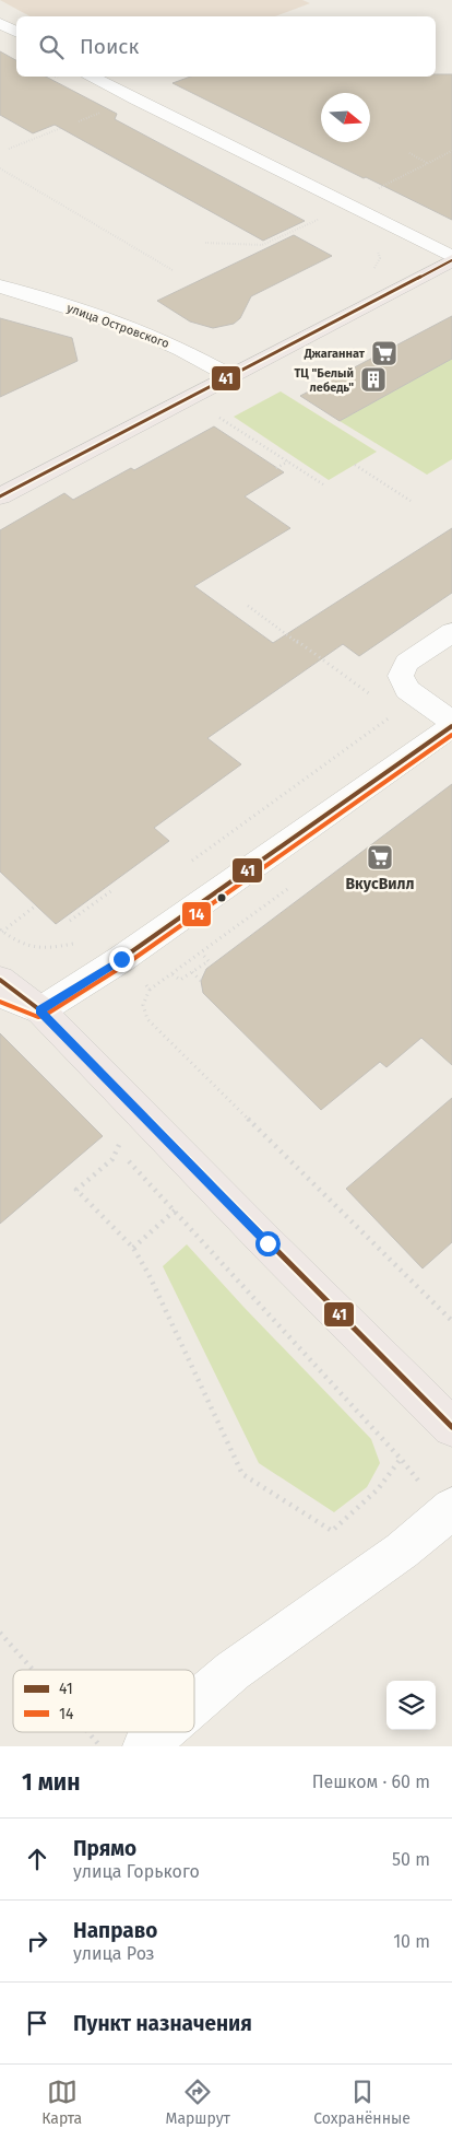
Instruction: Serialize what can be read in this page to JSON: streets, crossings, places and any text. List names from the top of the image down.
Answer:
{
  "streets": {
    "street": ["улица Островского"]
  },
  "places": {
    "supermarket": ["Джаганнат", "ВкусВилл"],
    "building": ["ТЦ \"Белый лебедь\""]
  },
  "lines": ["transit line 41", "transit line 14"],
  "legend": ["41", "14"],
  "north": "right",
  "page": {
    "search": "Поиск",
    "heading": ["1 мин", "Пешком · 60 m"],
    "list": [
      ["Прямо", "улица Горького", "50 m"],
      ["Направо", "улица Роз", "10 m"],
      "Пункт назначения"
    ],
    "nav": ["Карта", "Маршрут", "Сохранённые"]
  }
}
